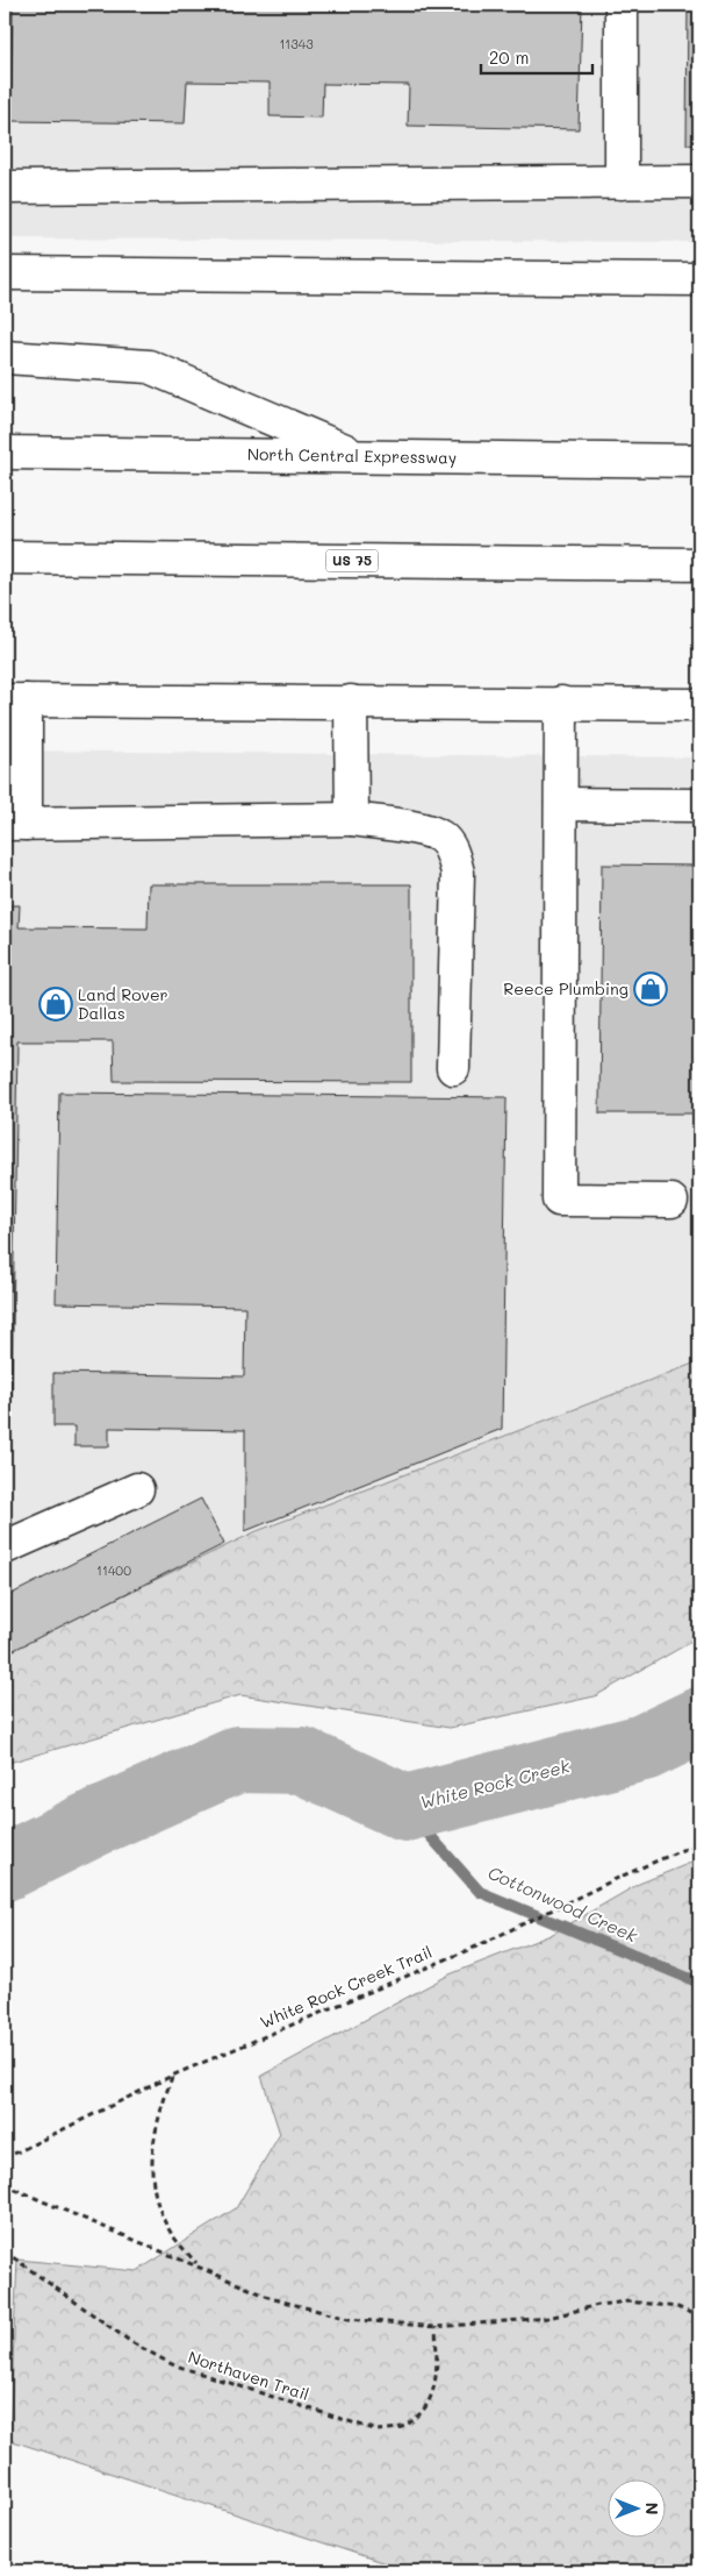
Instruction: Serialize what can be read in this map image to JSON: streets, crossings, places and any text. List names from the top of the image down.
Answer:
{
  "streets": {
    "main road": ["North Central Expressway", "US 75"],
    "path": ["White Rock Creek Trail", "Northaven Trail"]
  },
  "water": ["White Rock Creek", "Cottonwood Creek"],
  "places": {
    "shop": ["Reece Plumbing", "Land Rover Dallas"]
  },
  "house_numbers": ["11343", "11400"],
  "scale_bar": "20 m",
  "north": "right"
}
